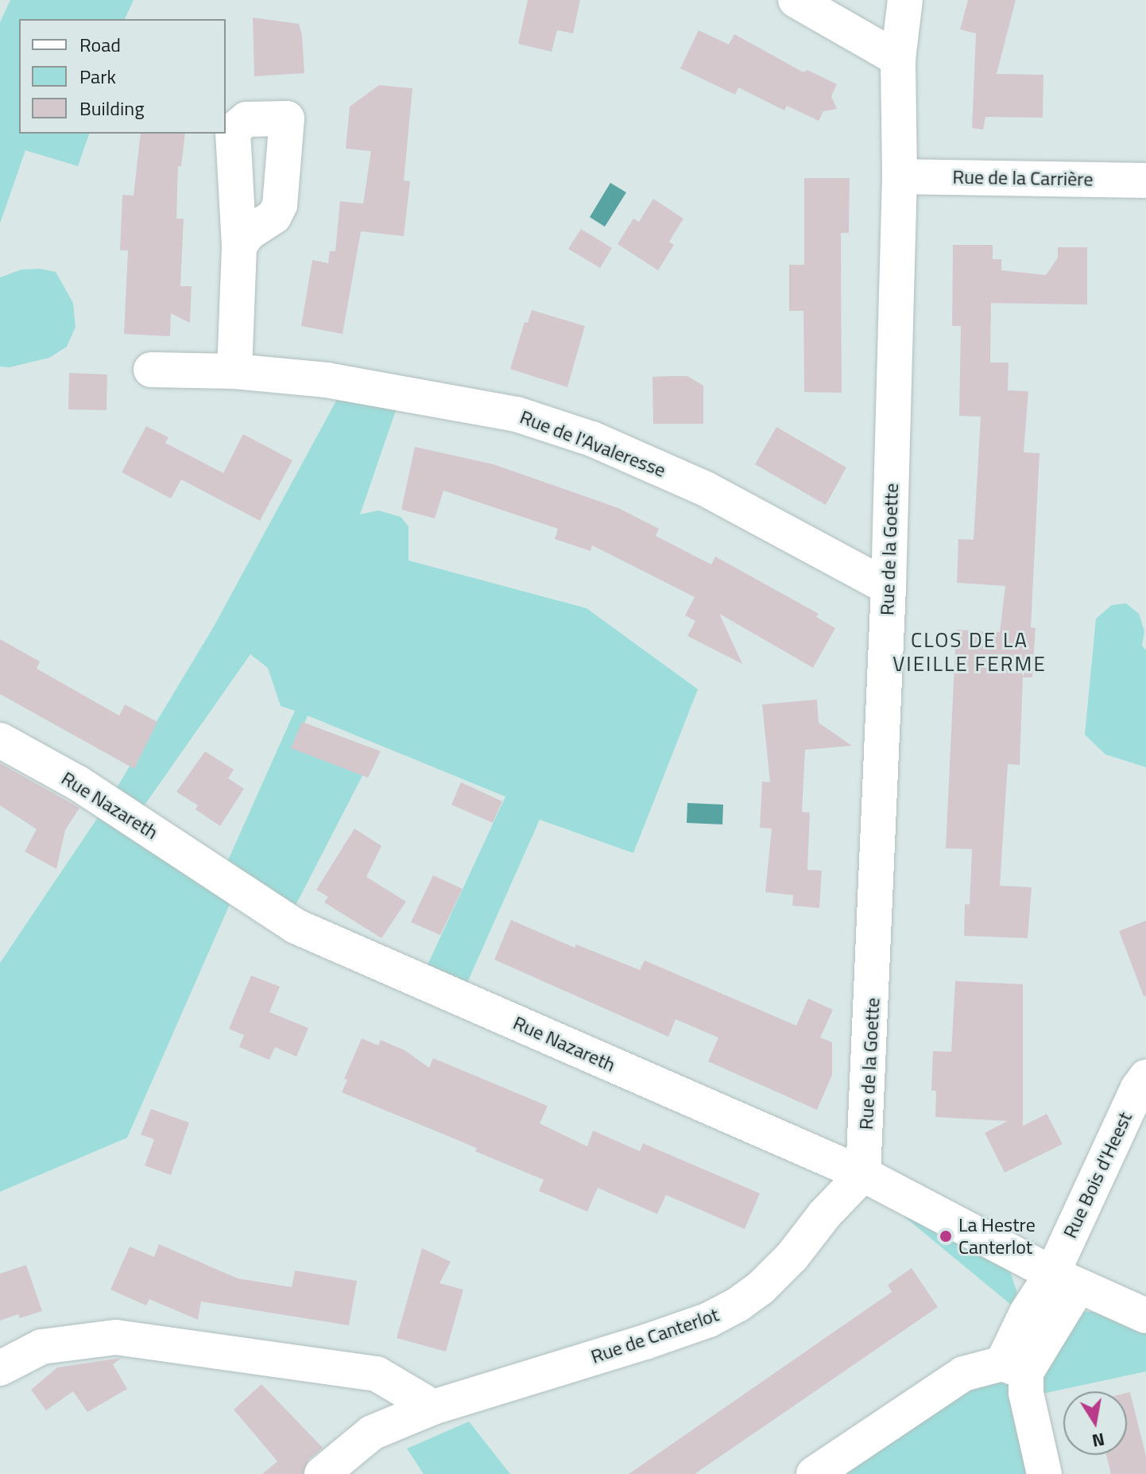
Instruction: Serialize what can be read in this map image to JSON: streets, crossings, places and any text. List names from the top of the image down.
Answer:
{
  "streets": {
    "street": [
      "Rue de la Carrière",
      "Rue de l'Avaleresse",
      "Rue de la Goette",
      "Rue Nazareth",
      "Rue Bois d'Heest",
      "Rue de Canterlot"
    ]
  },
  "crossings": [
    ["Rue de la Carrière", "Rue de la Goette"],
    ["Rue de l'Avaleresse", "Rue de la Goette"],
    ["Rue de la Goette", "Rue Nazareth"],
    ["Rue de la Goette", "Rue de Canterlot"],
    ["Rue Nazareth", "Rue Bois d'Heest"],
    ["Rue Nazareth", "Rue de Canterlot"]
  ],
  "districts": ["CLOS DE LA VIEILLE FERME"],
  "places": ["La Hestre Canterlot"],
  "legend": ["Road", "Park", "Building"],
  "north": "bottom"
}
